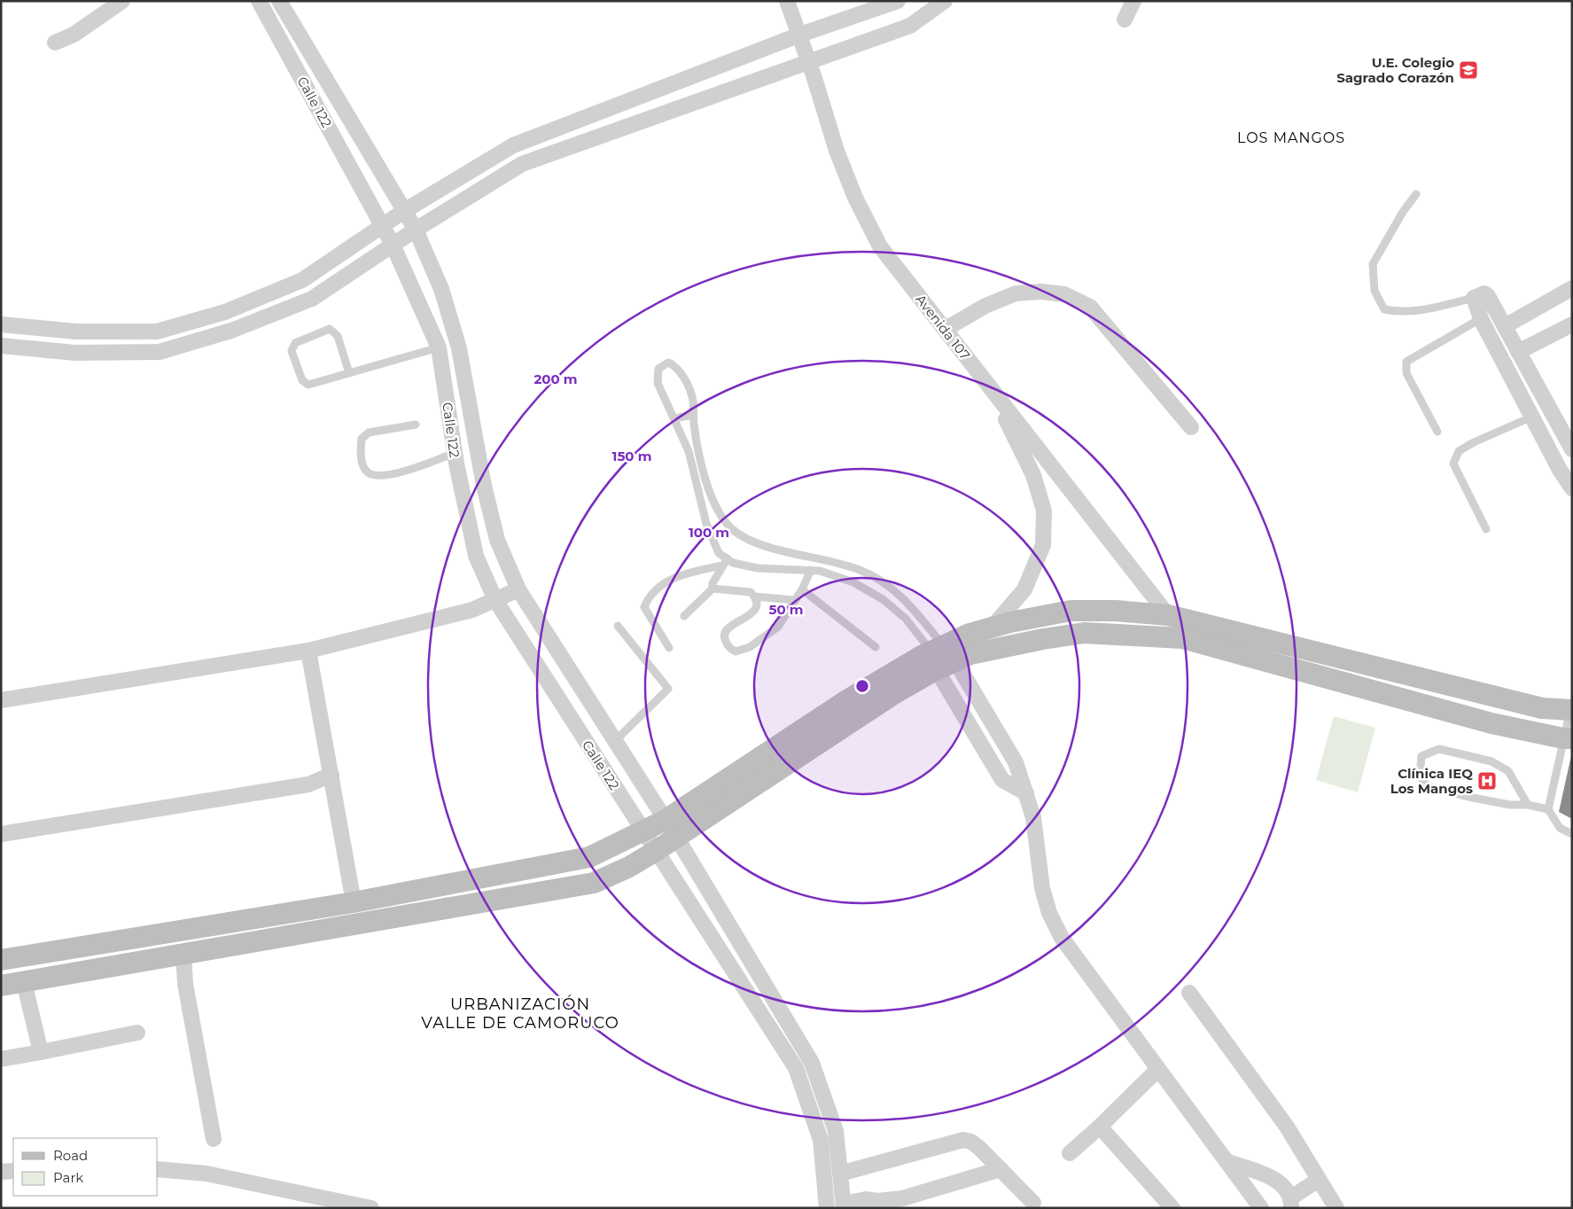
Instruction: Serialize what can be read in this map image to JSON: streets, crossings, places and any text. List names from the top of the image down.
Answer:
{
  "streets": {
    "street": ["Calle 122", "Avenida 107"]
  },
  "districts": ["LOS MANGOS", "URBANIZACIÓN VALLE DE CAMORUCO"],
  "places": {
    "school or university": ["U.E. Colegio Sagrado Corazón"],
    "hospital": ["Clínica IEQ Los Mangos"]
  },
  "legend": ["Road", "Park"],
  "rings": [
    "200 m",
    "150 m",
    "100 m",
    "50 m"
  ]
}
